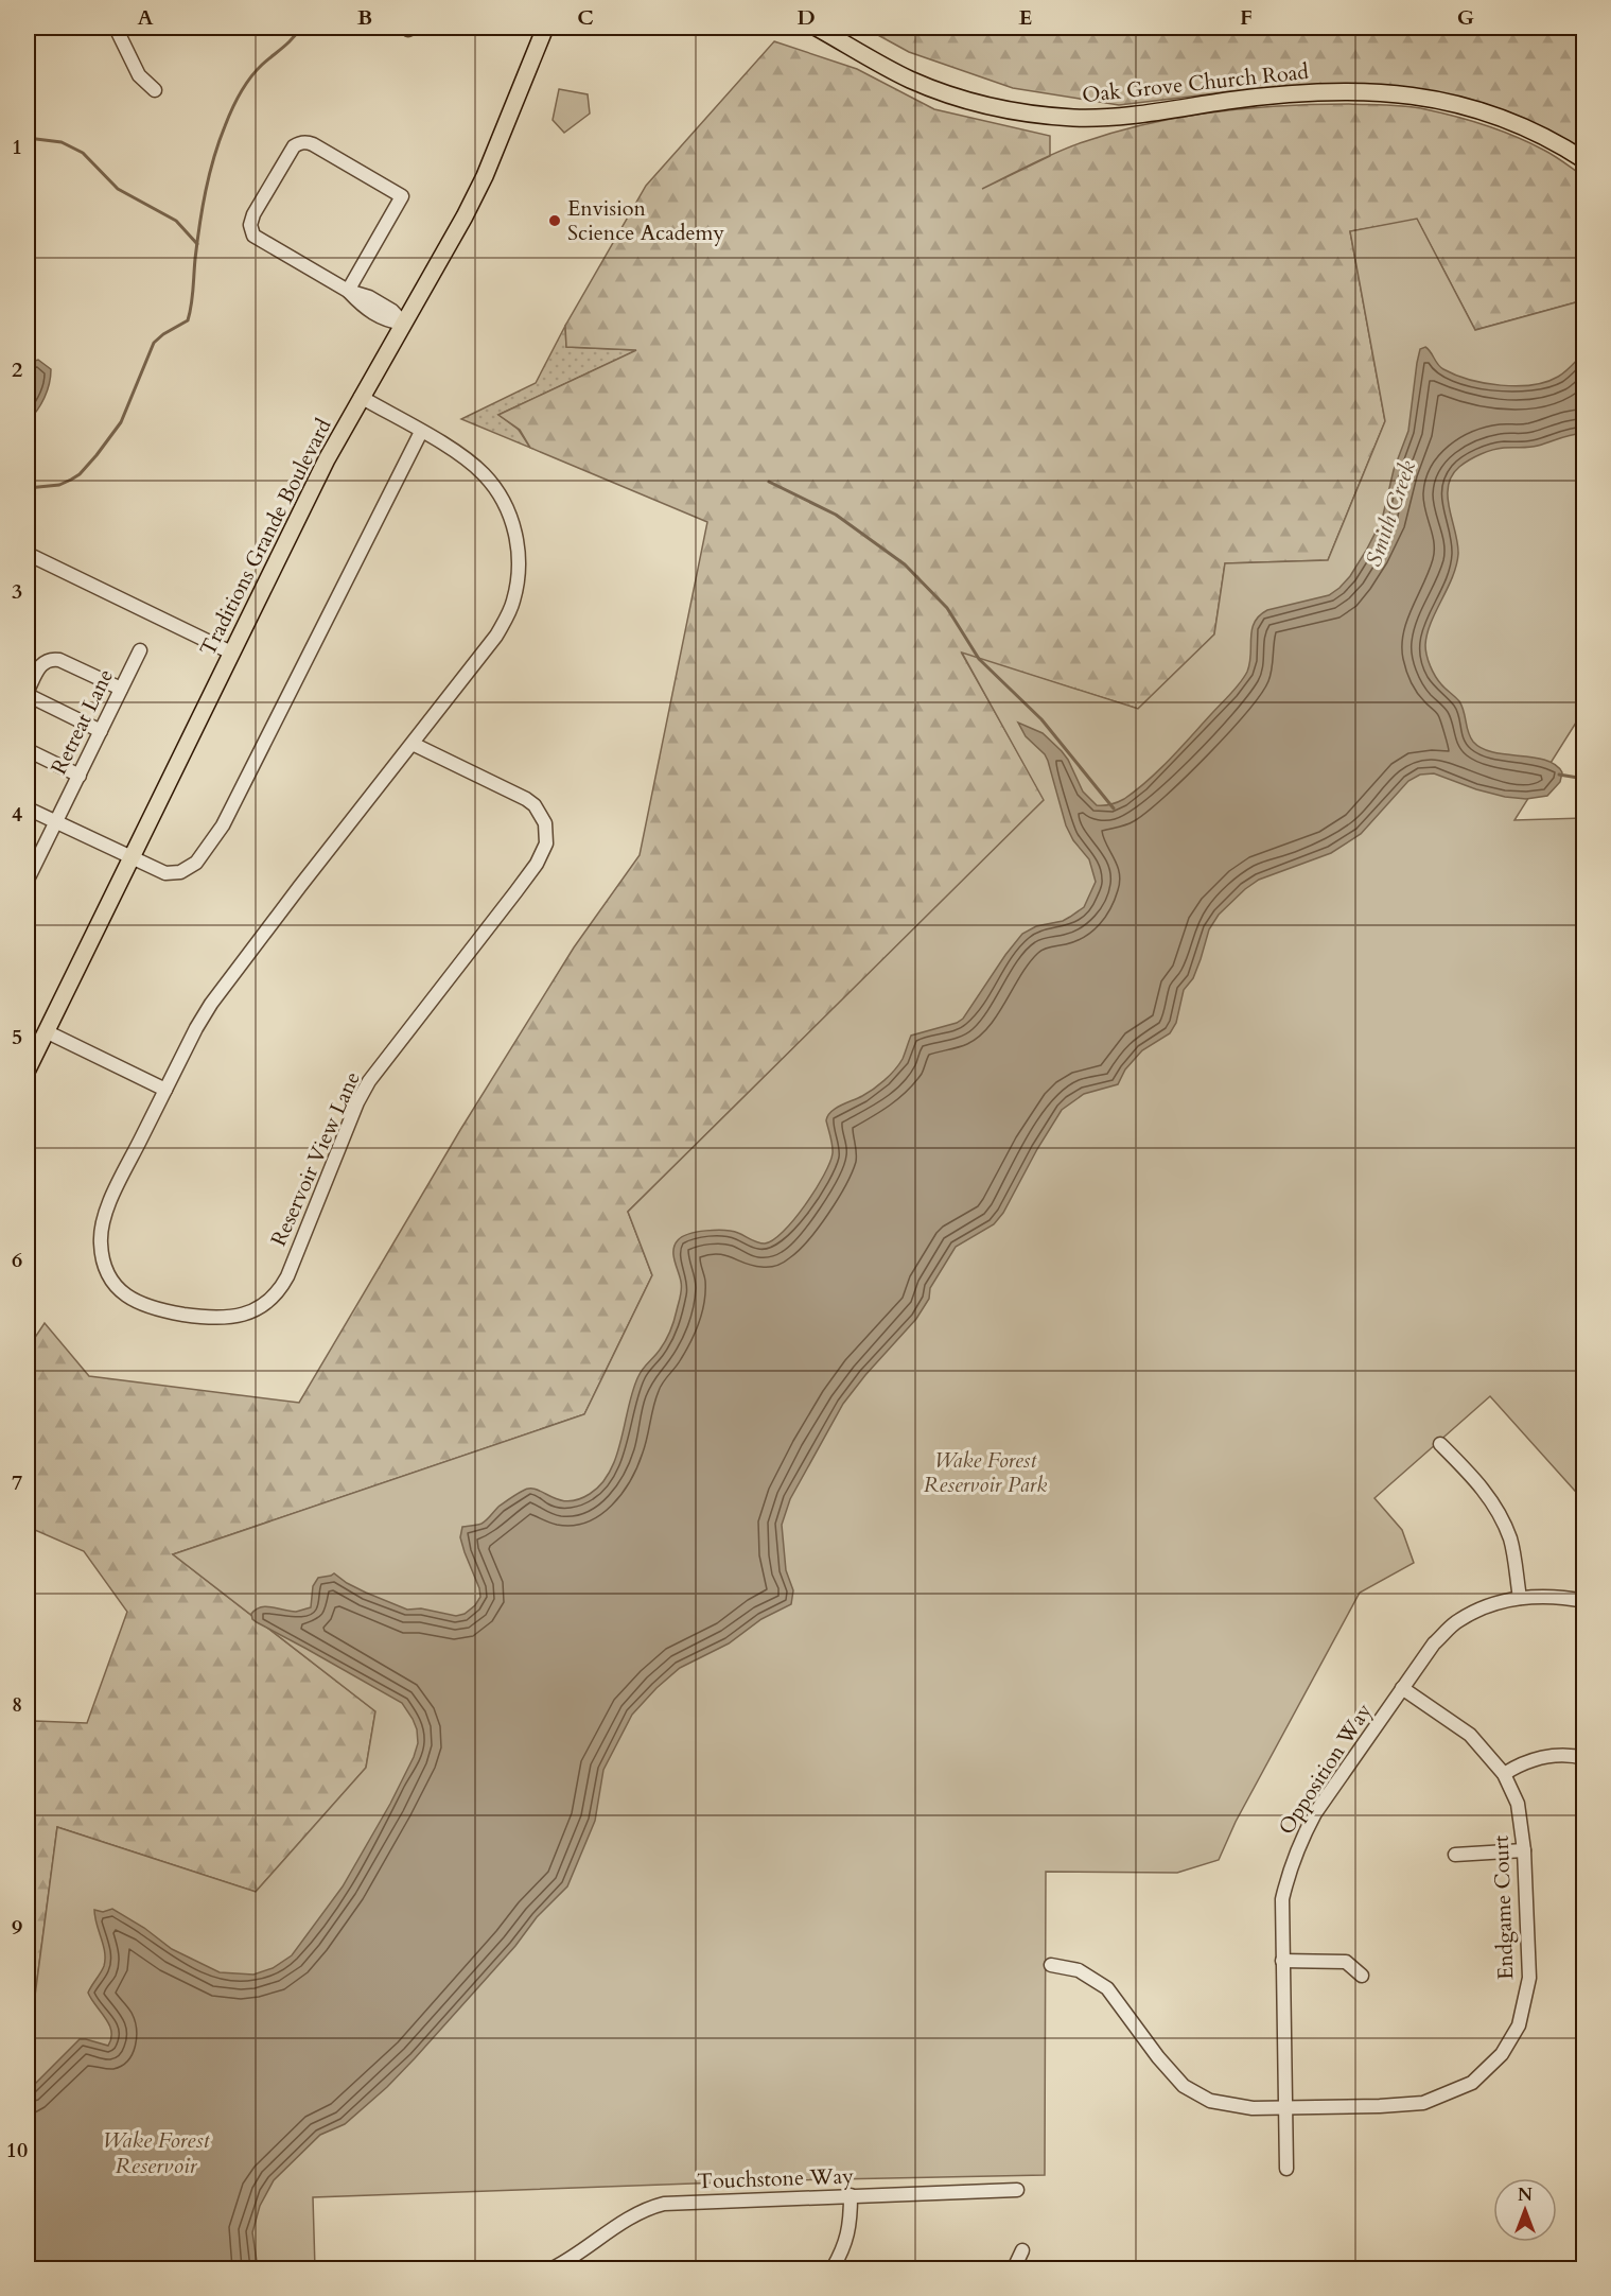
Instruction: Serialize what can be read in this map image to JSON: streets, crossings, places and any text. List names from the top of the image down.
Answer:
{
  "streets": {
    "main road": ["Oak Grove Church Road", "Traditions Grande Boulevard"],
    "street": [
      "Retreat Lane",
      "Reservoir View Lane",
      "Opposition Way",
      "Endgame Court",
      "Touchstone Way"
    ]
  },
  "crossings": [
    ["Traditions Grande Boulevard", "Reservoir View Lane"],
    ["Opposition Way", "Endgame Court"]
  ],
  "water": ["Smith Creek", "Wake Forest Reservoir"],
  "parks": ["Wake Forest Reservoir Park"],
  "places": ["Envision Science Academy"],
  "north": "top",
  "grid": {
    "columns": [
      "A",
      "B",
      "C",
      "D",
      "E",
      "F",
      "G"
    ],
    "rows": [
      "1",
      "2",
      "3",
      "4",
      "5",
      "6",
      "7",
      "8",
      "9",
      "10"
    ]
  }
}
